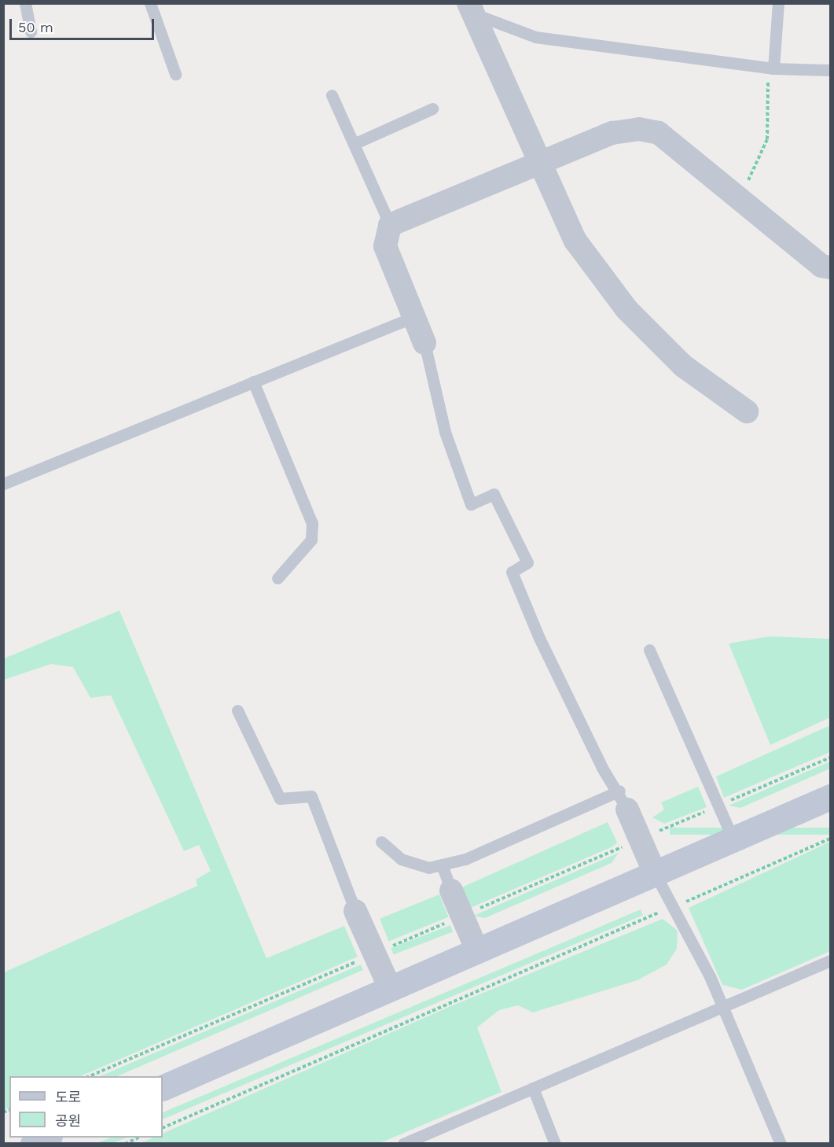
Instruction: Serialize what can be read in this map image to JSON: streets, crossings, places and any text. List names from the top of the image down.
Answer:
{
  "legend": ["도로", "공원"],
  "scale_bar": "50 m"
}
